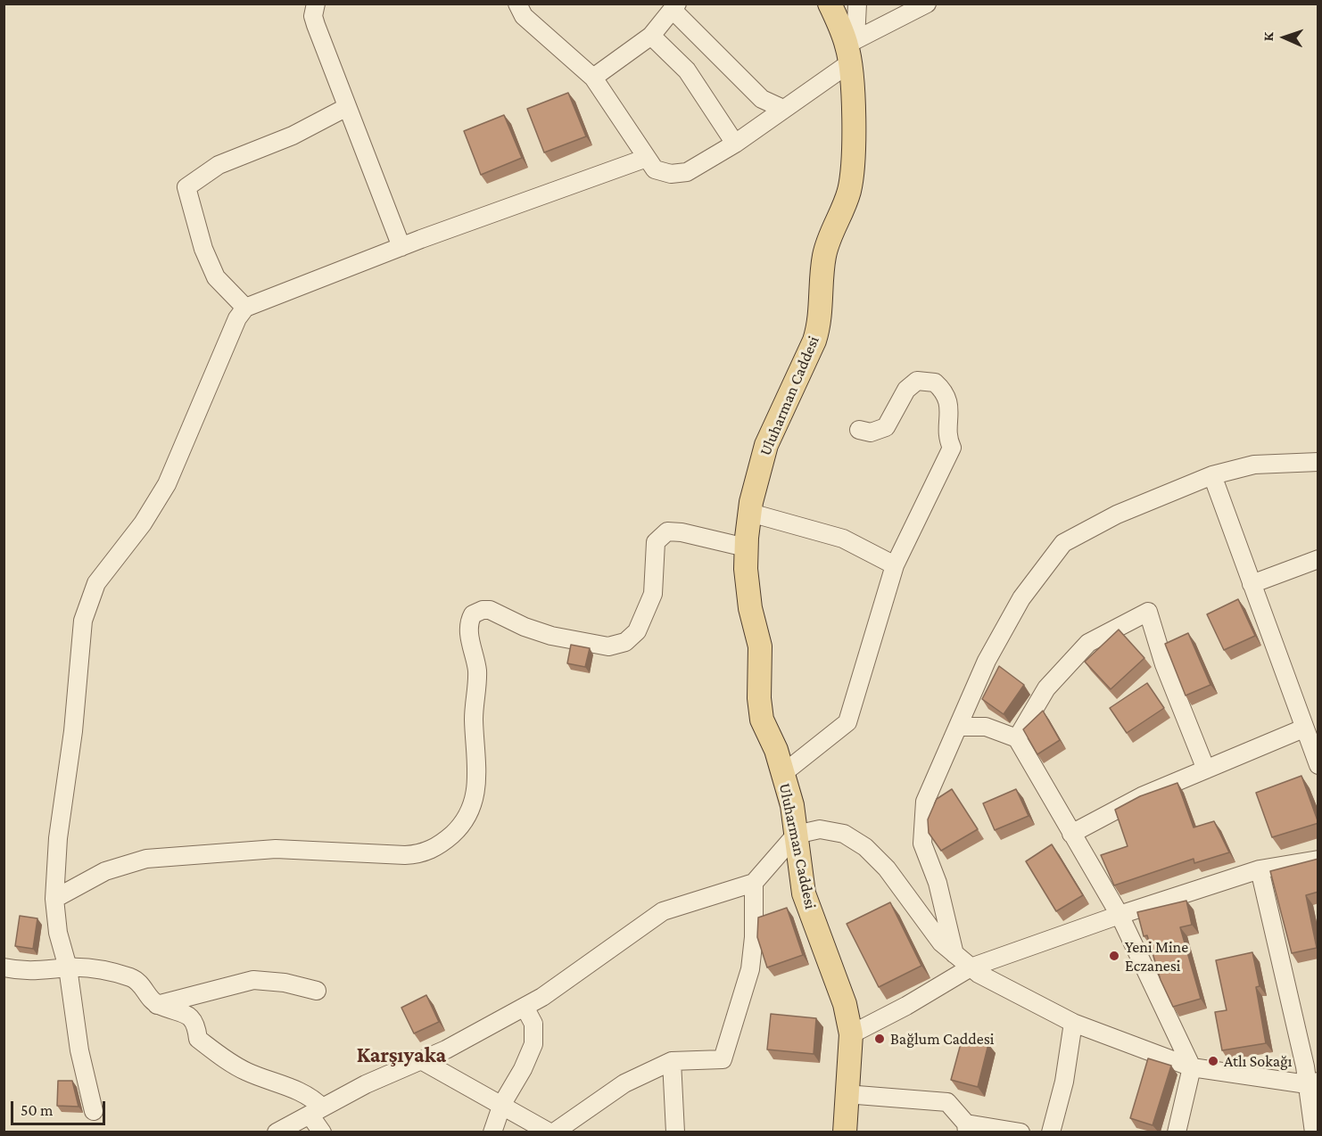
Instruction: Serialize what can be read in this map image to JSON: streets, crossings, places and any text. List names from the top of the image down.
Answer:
{
  "streets": {
    "main road": ["Uluharman Caddesi"]
  },
  "districts": ["Karşıyaka"],
  "places": ["Yeni Mine Eczanesi", "Bağlum Caddesi", "Atlı Sokağı"],
  "scale_bar": "50 m",
  "north": "left"
}
